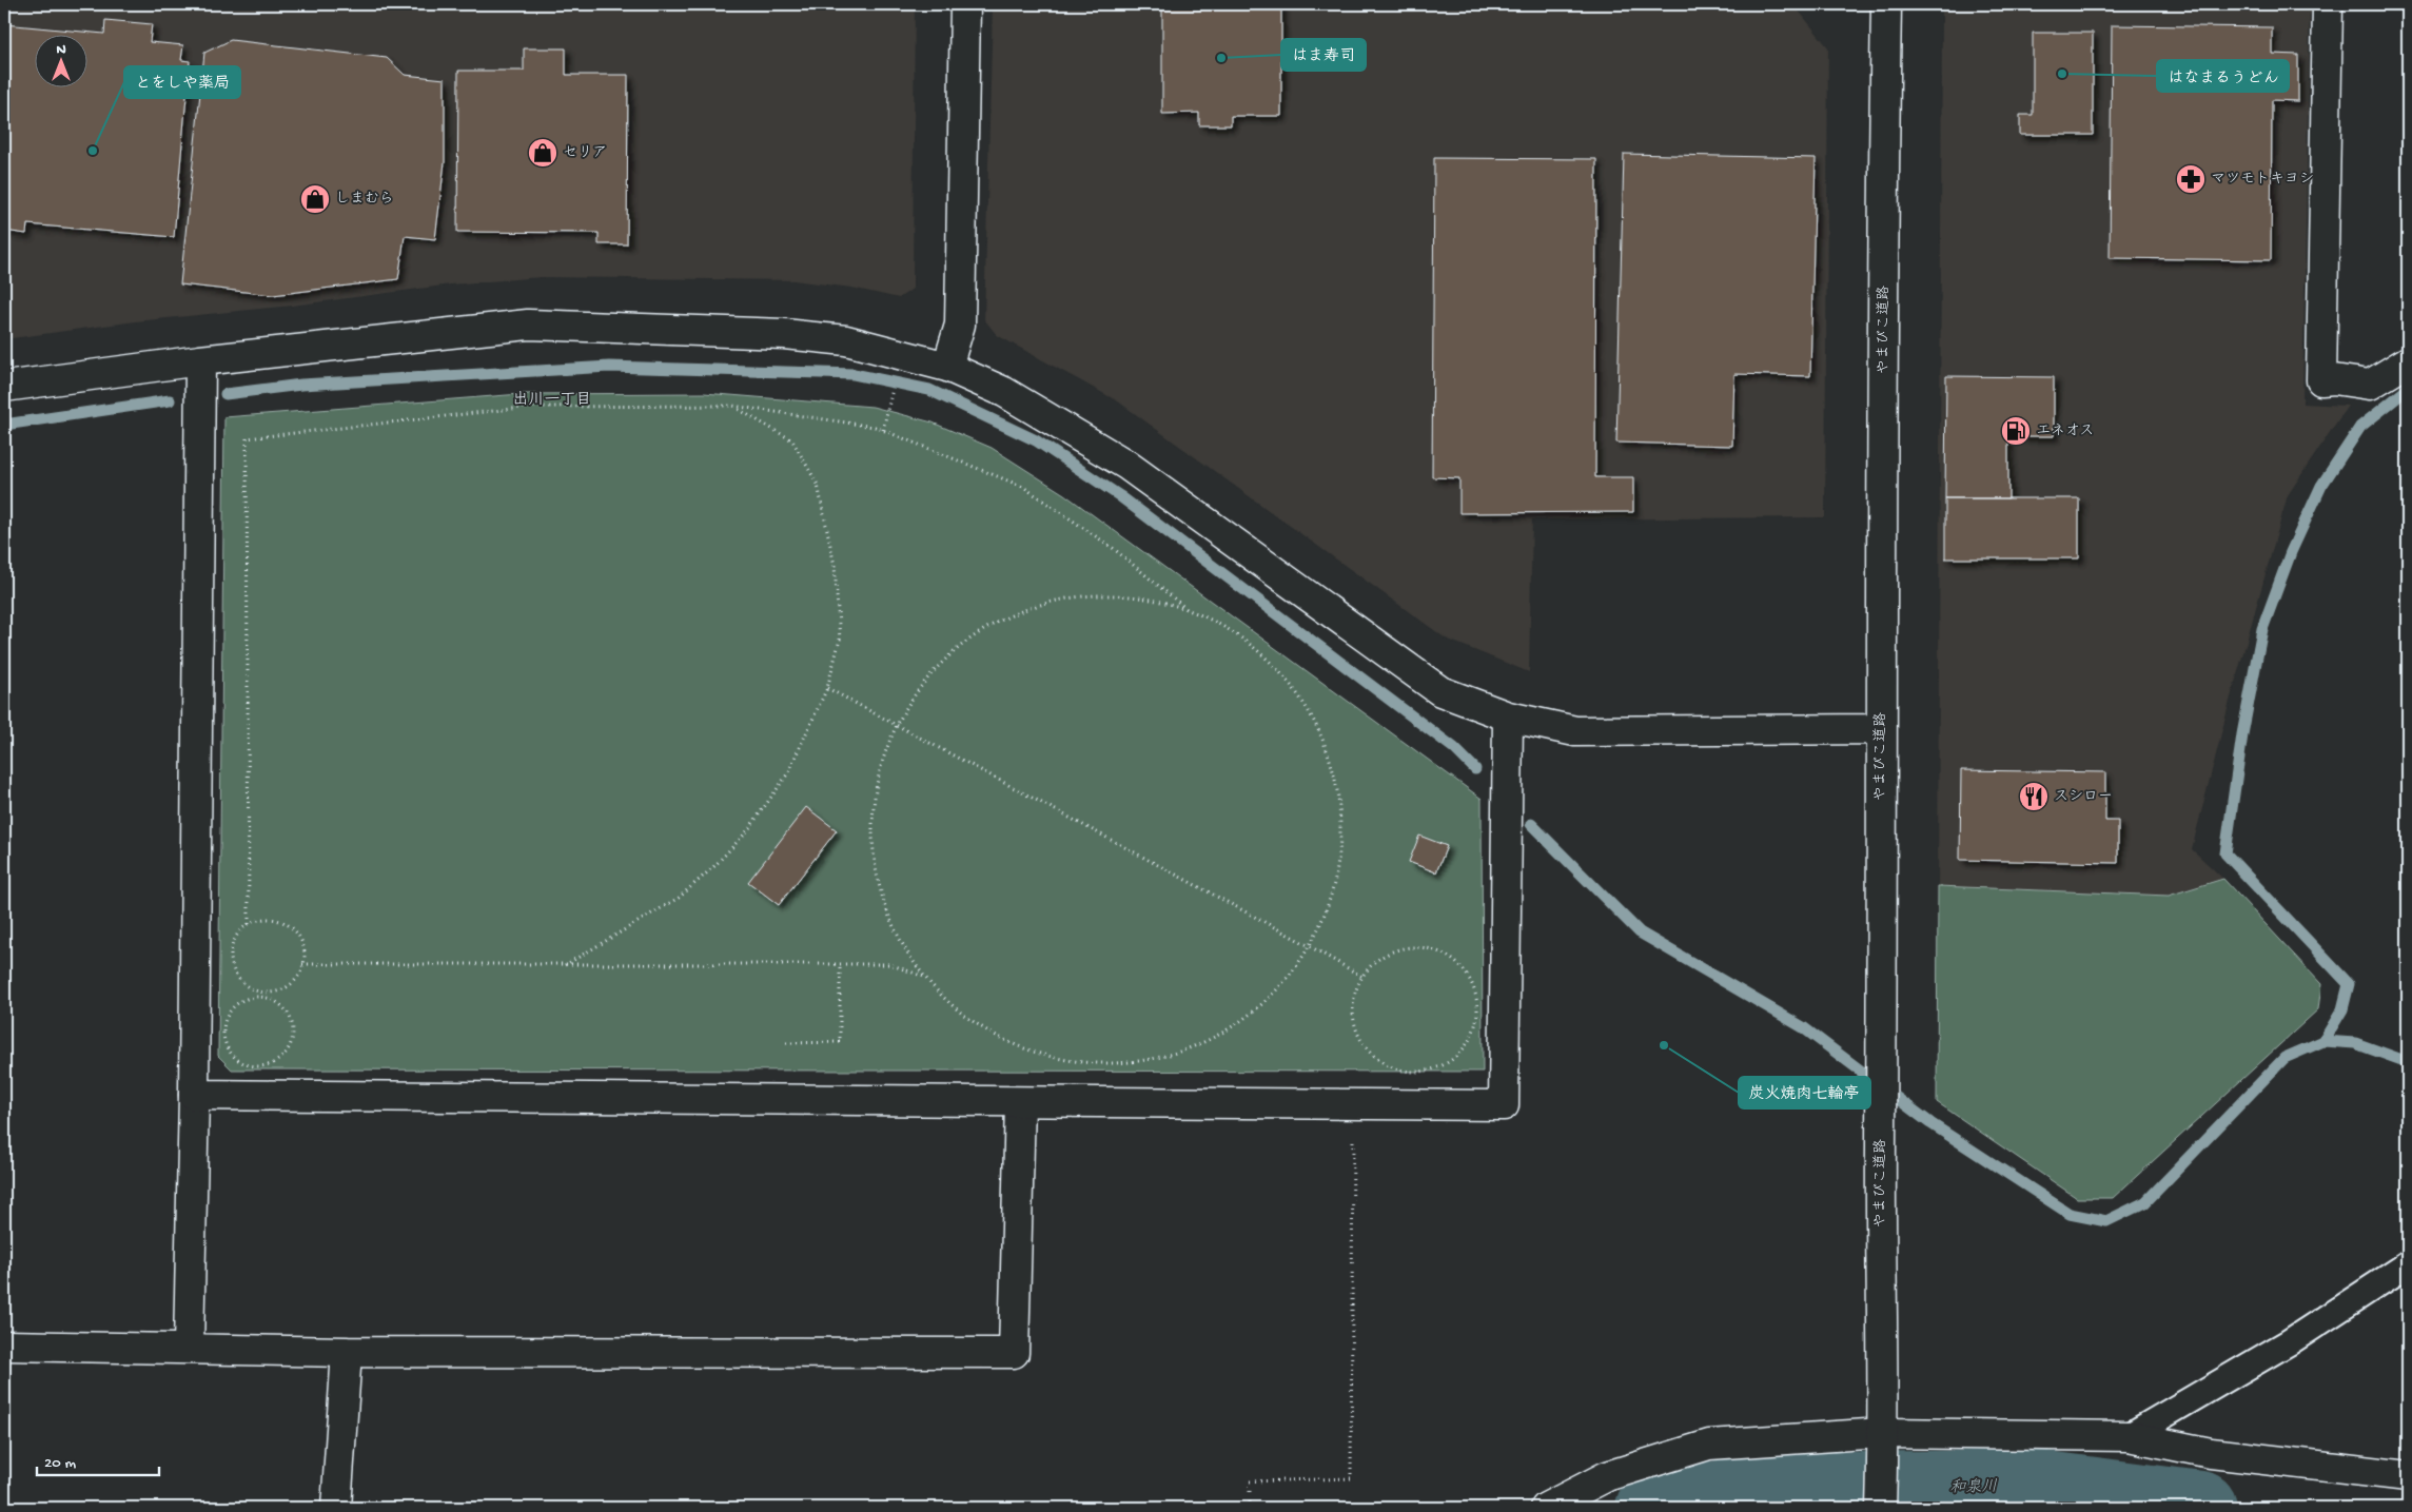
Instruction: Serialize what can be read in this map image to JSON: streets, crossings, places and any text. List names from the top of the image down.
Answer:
{
  "streets": {
    "street": ["やまびこ道路"]
  },
  "districts": ["出川一丁目"],
  "water": ["和泉川"],
  "places": {
    "other": [
      "はま寿司",
      "はなまるうどん",
      "とをしや薬局",
      "炭火焼肉七輪亭"
    ],
    "shop": ["セリア", "しまむら"],
    "pharmacy": ["マツモトキヨシ"],
    "fuel station": ["エネオス"],
    "restaurant": ["スシロー"]
  },
  "scale_bar": "20 m",
  "north": "top"
}
